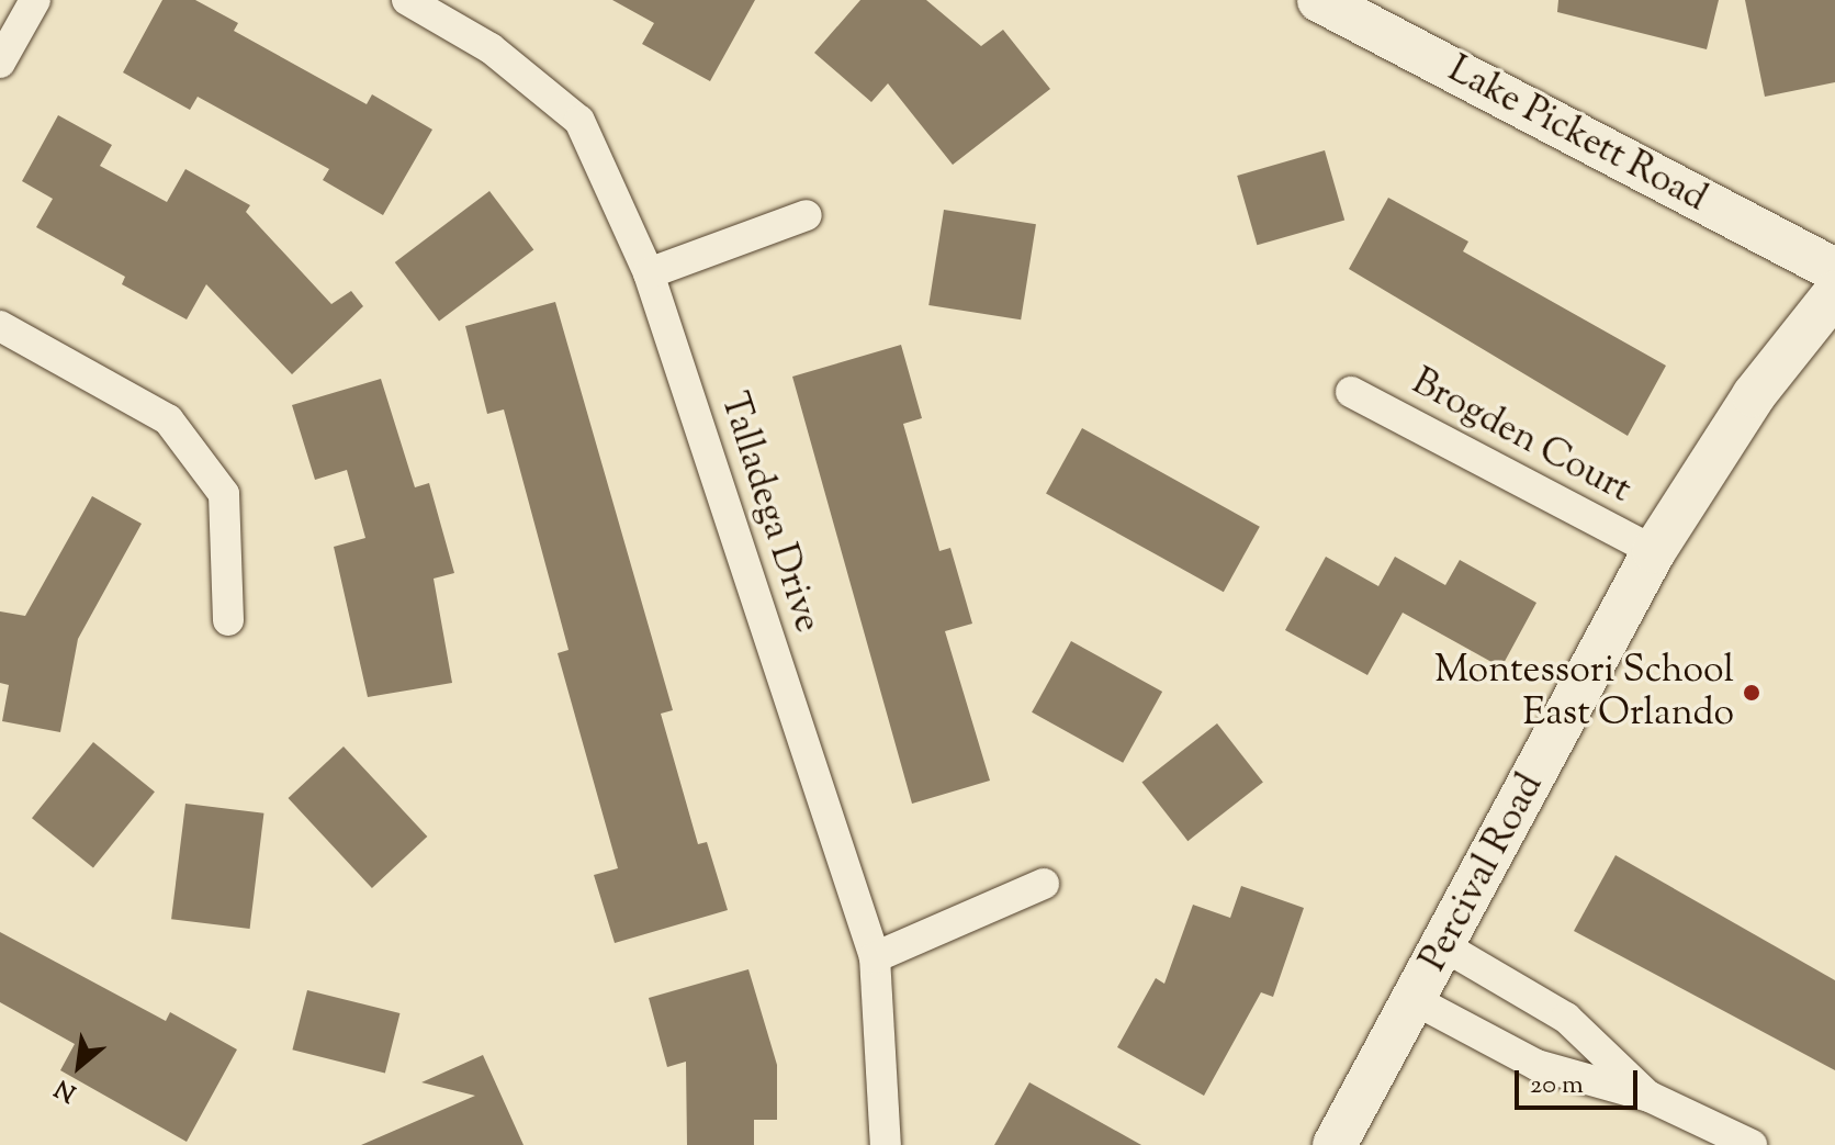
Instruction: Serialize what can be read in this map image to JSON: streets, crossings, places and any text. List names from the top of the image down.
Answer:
{
  "streets": {
    "street": [
      "Lake Pickett Road",
      "Brogden Court",
      "Talladega Drive",
      "Percival Road"
    ]
  },
  "crossings": [
    ["Brogden Court", "Percival Road"]
  ],
  "places": ["Montessori School East Orlando"],
  "scale_bar": "20 m",
  "north": "bottom left"
}
